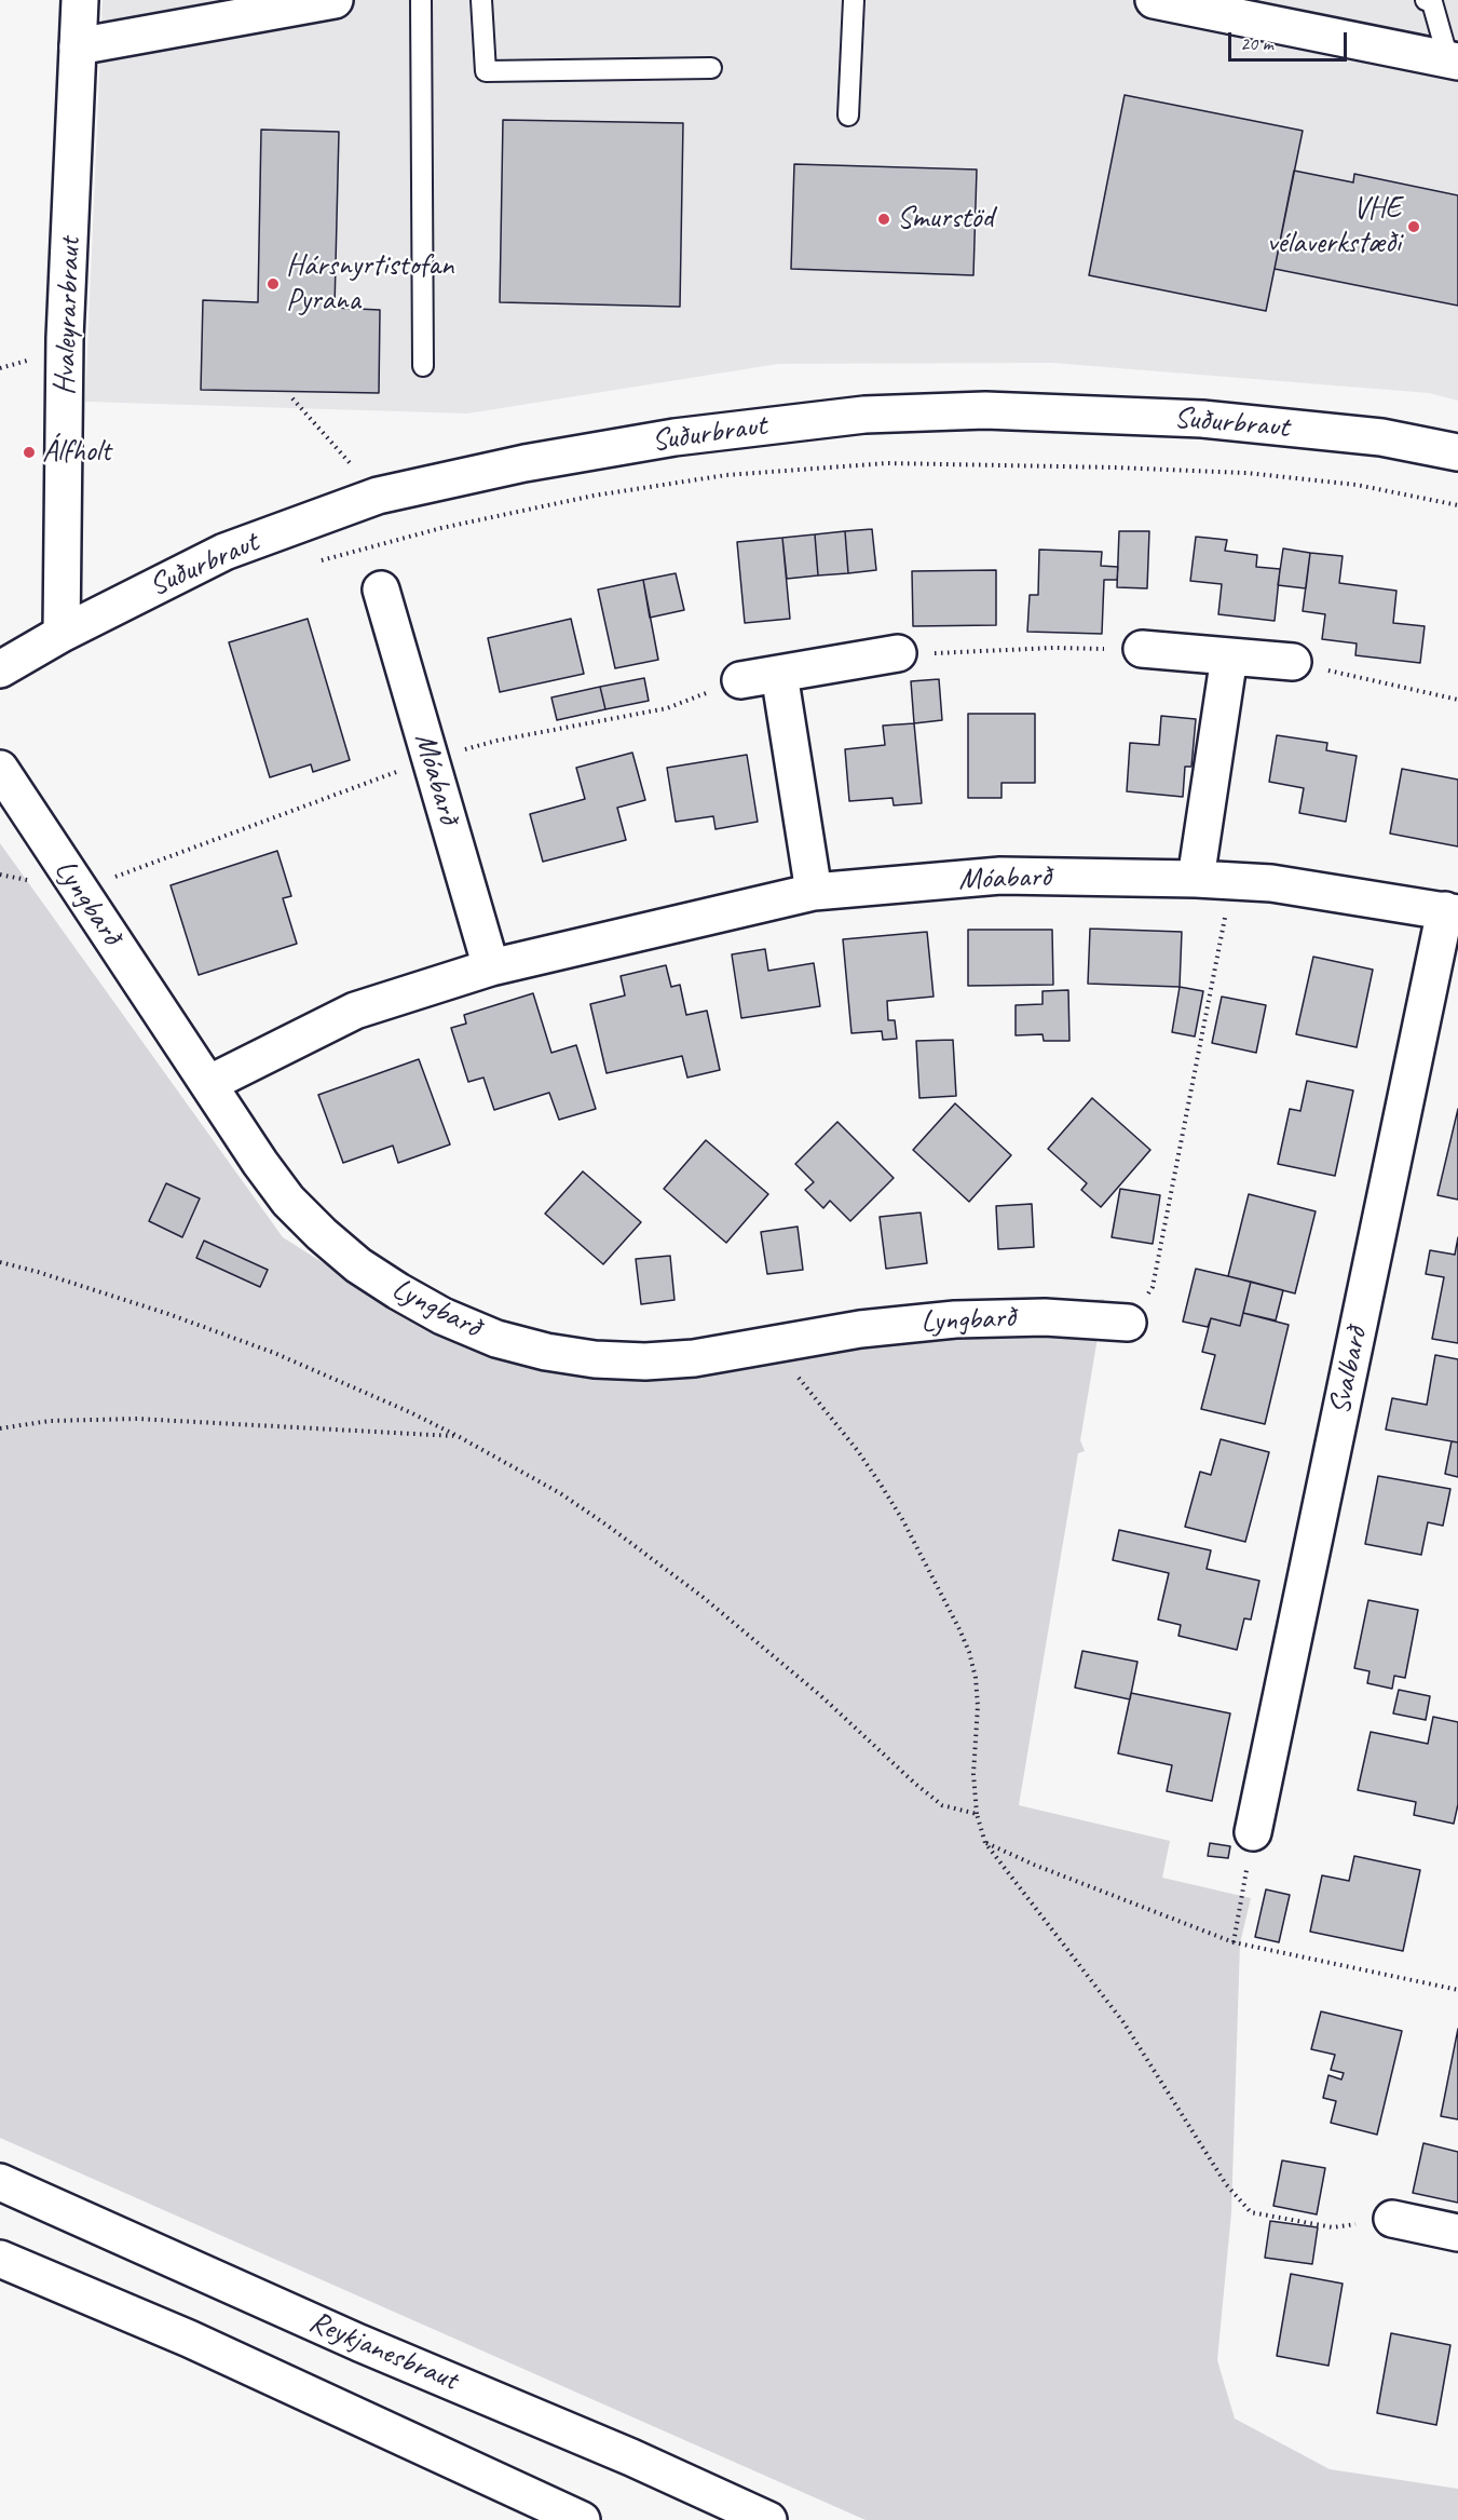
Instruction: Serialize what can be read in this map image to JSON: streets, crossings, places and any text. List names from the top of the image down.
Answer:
{
  "streets": {
    "main road": [
      "Hvaleyrarbraut",
      "Suðurbraut",
      "Móabarð",
      "Lyngbarð",
      "Svalbarð",
      "Reykjanesbraut"
    ]
  },
  "crossings": [
    ["Hvaleyrarbraut", "Suðurbraut"],
    ["Móabarð", "Lyngbarð"],
    ["Móabarð", "Svalbarð"]
  ],
  "places": [
    "Smurstöd",
    "VHE vélaverkstæði",
    "Hársnyrtistofan Pyrana",
    "Álfholt"
  ],
  "scale_bar": "20 m"
}
